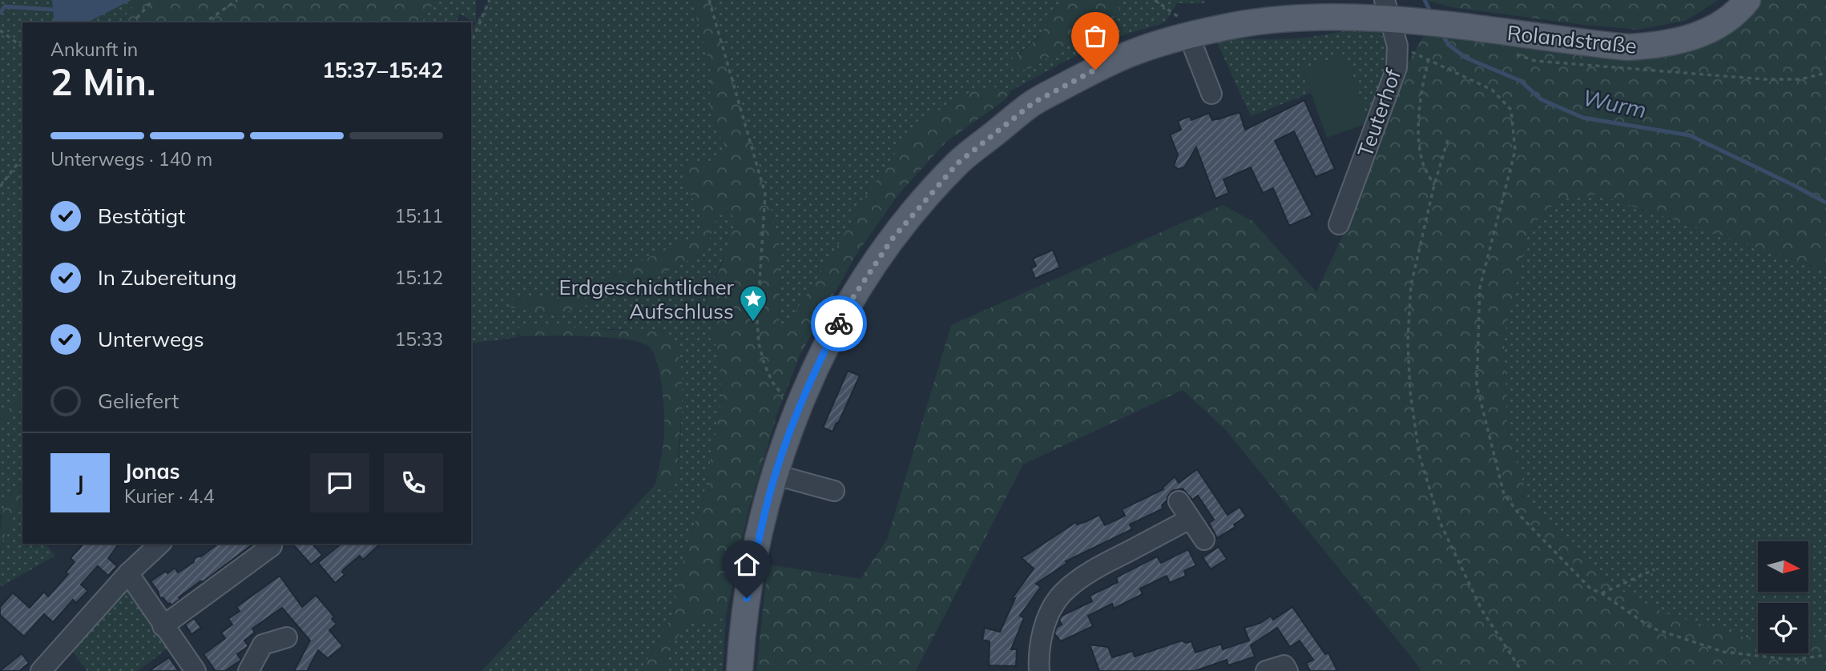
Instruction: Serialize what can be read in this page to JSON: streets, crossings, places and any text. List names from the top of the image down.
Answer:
{
  "streets": {
    "main road": ["Rolandstraße"],
    "street": ["Teuterhof"]
  },
  "crossings": [
    ["Rolandstraße", "Teuterhof"]
  ],
  "water": ["Wurm"],
  "places": {
    "place": ["Erdgeschichtlicher Aufschluss"]
  },
  "north": "right",
  "page": {
    "heading": ["2 Min.", "Ankunft in", "15:37–15:42"],
    "panel": ["Jonas", "Kurier · 4.4"],
    "bar": "Unterwegs · 140 m",
    "list": [
      ["Bestätigt", "15:11"],
      ["In Zubereitung", "15:12"],
      ["Unterwegs", "15:33"],
      "Geliefert"
    ],
    "round": "J"
  }
}
